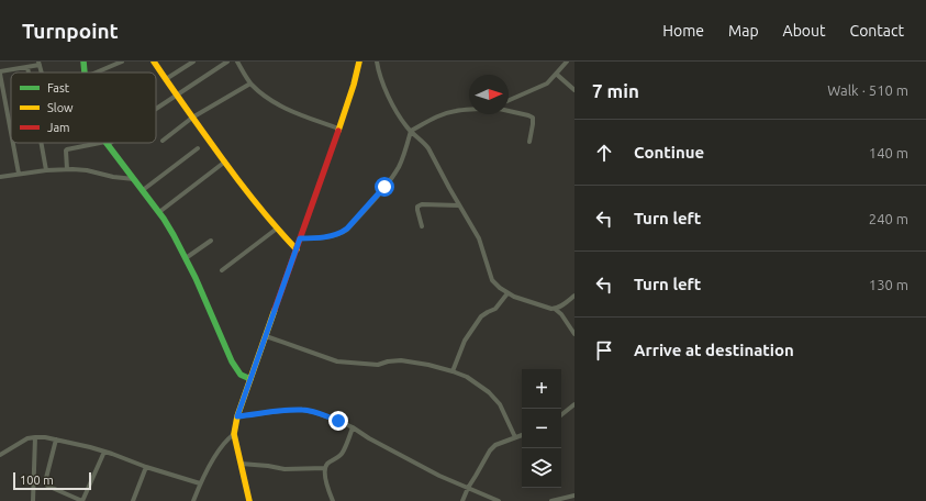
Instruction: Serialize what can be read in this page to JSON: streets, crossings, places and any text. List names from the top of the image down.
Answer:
{
  "legend": ["Fast", "Slow", "Jam"],
  "scale_bar": "100 m",
  "north": "right",
  "page": {
    "header": "Turnpoint",
    "nav": [
      "Home",
      "Map",
      "About",
      "Contact"
    ],
    "heading": ["7 min", "Walk · 510 m"],
    "list": [
      ["Continue", "140 m"],
      ["Turn left", "240 m"],
      ["Turn left", "130 m"],
      "Arrive at destination"
    ],
    "map_buttons": ["+", "−"],
    "scale": "100 m"
  }
}
